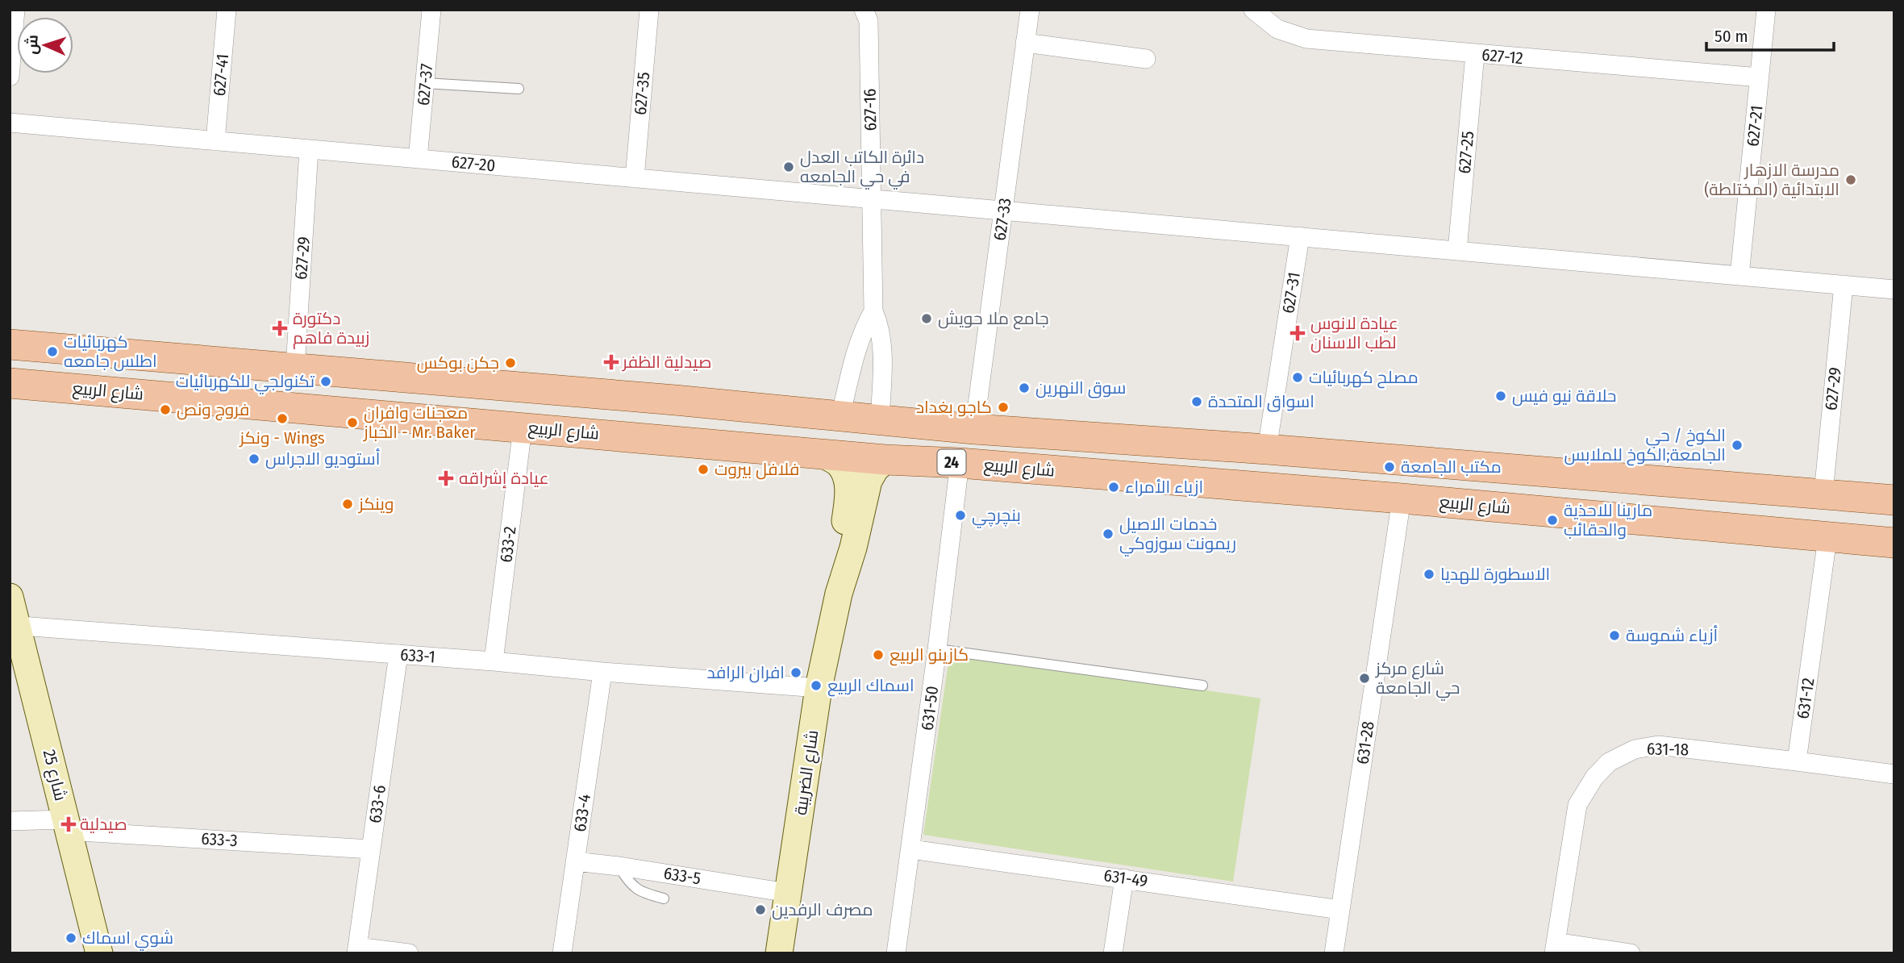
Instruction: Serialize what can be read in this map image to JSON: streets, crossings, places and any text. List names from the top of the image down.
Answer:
{
  "streets": {
    "main road": ["شارع الربيع", "24"],
    "street": [
      "627-12",
      "627-41",
      "627-37",
      "627-35",
      "627-16",
      "627-21",
      "627-25",
      "627-20",
      "627-33",
      "627-29",
      "627-31",
      "633-2",
      "633-1",
      "631-12",
      "631-50",
      "631-28",
      "631-18",
      "شارع الضريبة",
      "شارع 25",
      "633-6",
      "633-4",
      "633-3",
      "633-5",
      "631-49"
    ]
  },
  "crossings": [
    ["627-12", "627-21"],
    ["627-12", "627-25"],
    ["627-41", "627-20"],
    ["627-37", "627-20"],
    ["627-35", "627-20"],
    ["627-16", "627-20"],
    ["627-16", "شارع الربيع"],
    ["627-21", "627-20"],
    ["627-25", "627-20"],
    ["627-20", "627-33"],
    ["627-20", "627-29"],
    ["627-20", "627-31"],
    ["627-33", "شارع الربيع"],
    ["627-29", "شارع الربيع"],
    ["627-31", "شارع الربيع"],
    ["شارع الربيع", "633-2"],
    ["شارع الربيع", "631-12"],
    ["شارع الربيع", "631-50"],
    ["شارع الربيع", "631-28"],
    ["شارع الربيع", "شارع الضريبة"],
    ["633-2", "633-1"],
    ["633-1", "شارع الضريبة"],
    ["633-1", "شارع 25"],
    ["633-1", "633-6"],
    ["633-1", "633-4"],
    ["631-12", "631-18"],
    ["631-50", "631-49"],
    ["631-28", "631-49"],
    ["شارع الضريبة", "633-5"],
    ["شارع 25", "633-3"],
    ["633-6", "633-3"],
    ["633-4", "633-5"]
  ],
  "places": {
    "other": [
      "دائرة الكاتب العدل في حي الجامعه",
      "مدرسة الازهار الابتدائية (المختلطة)",
      "جامع ملا حويش",
      "كهربائيات اطلس جامعه",
      "جكن بوكس",
      "مصلح كهربائيات",
      "تكنولجي للكهربائيات",
      "سوق النهرين",
      "حلاقة نيو فيس",
      "اسواق المتحدة",
      "كاجو بغداد",
      "فروج ونص",
      "ونكز - Wings",
      "معجنات وافران الخباز - Mr. Baker",
      "الكوخ / حي الجامعة;الكوخ للملابس",
      "أستوديو الاجراس",
      "مكتب الجامعة",
      "فلافل بيروت",
      "ازياء الأمراء",
      "وينكز",
      "بنچرچي",
      "مارينا للاحذية والحقائب",
      "خدمات الاصيل ريمونت سوزوكي",
      "الاسطورة للهديا",
      "أزياء شموسة",
      "كازينو الربيع",
      "افران الرافد",
      "شارع مركز حي الجامعة",
      "اسماك الربيع",
      "مصرف الرفدين",
      "شوي اسماك"
    ],
    "health": [
      "دكتورة زبيدة فاهم",
      "عيادة لانوس لطب الاسنان",
      "صيدلية الظفر",
      "عيادة إشراقه",
      "صيدلية"
    ]
  },
  "scale_bar": "50 m",
  "north": "left"
}
